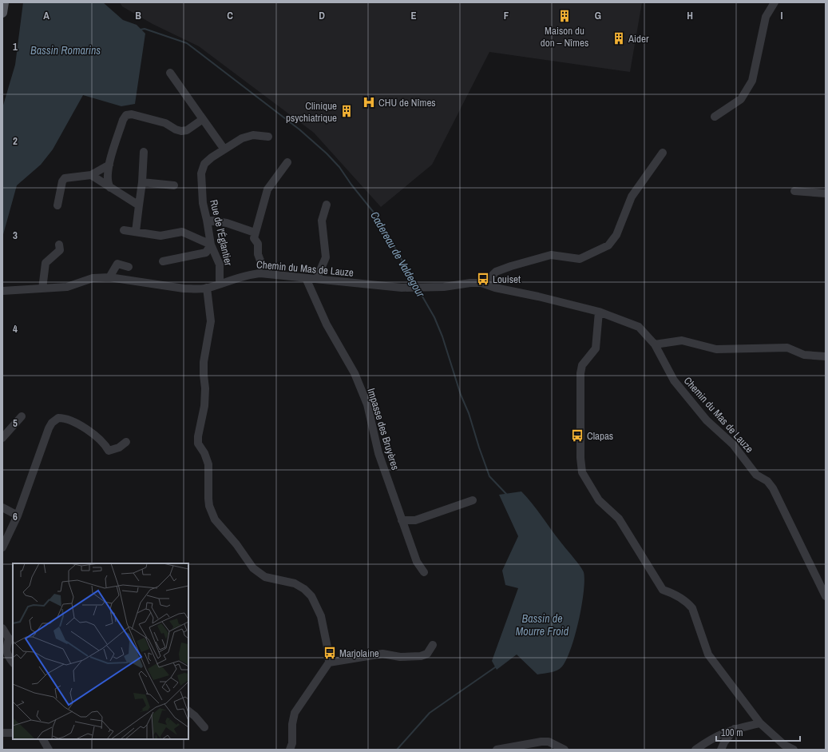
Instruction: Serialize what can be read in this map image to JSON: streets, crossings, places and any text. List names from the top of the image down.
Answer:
{
  "streets": {
    "street": ["Rue de l'Églantier", "Chemin du Mas de Lauze", "Impasse des Bruyères"]
  },
  "crossings": [
    ["Rue de l'Églantier", "Chemin du Mas de Lauze"],
    ["Chemin du Mas de Lauze", "Impasse des Bruyères"]
  ],
  "water": ["Bassin Romarins", "Cadereau de Valdegour", "Bassin de Mourre Froid"],
  "places": {
    "building": ["Maison du don – Nîmes", "Aider", "Clinique psychiatrique"],
    "hospital": ["CHU de Nîmes"],
    "bus stop": ["Louiset", "Clapas", "Marjolaine"]
  },
  "scale_bar": "100 m",
  "grid": {
    "columns": [
      "A",
      "B",
      "C",
      "D",
      "E",
      "F",
      "G",
      "H",
      "I"
    ],
    "rows": [
      "1",
      "2",
      "3",
      "4",
      "5",
      "6"
    ]
  }
}
